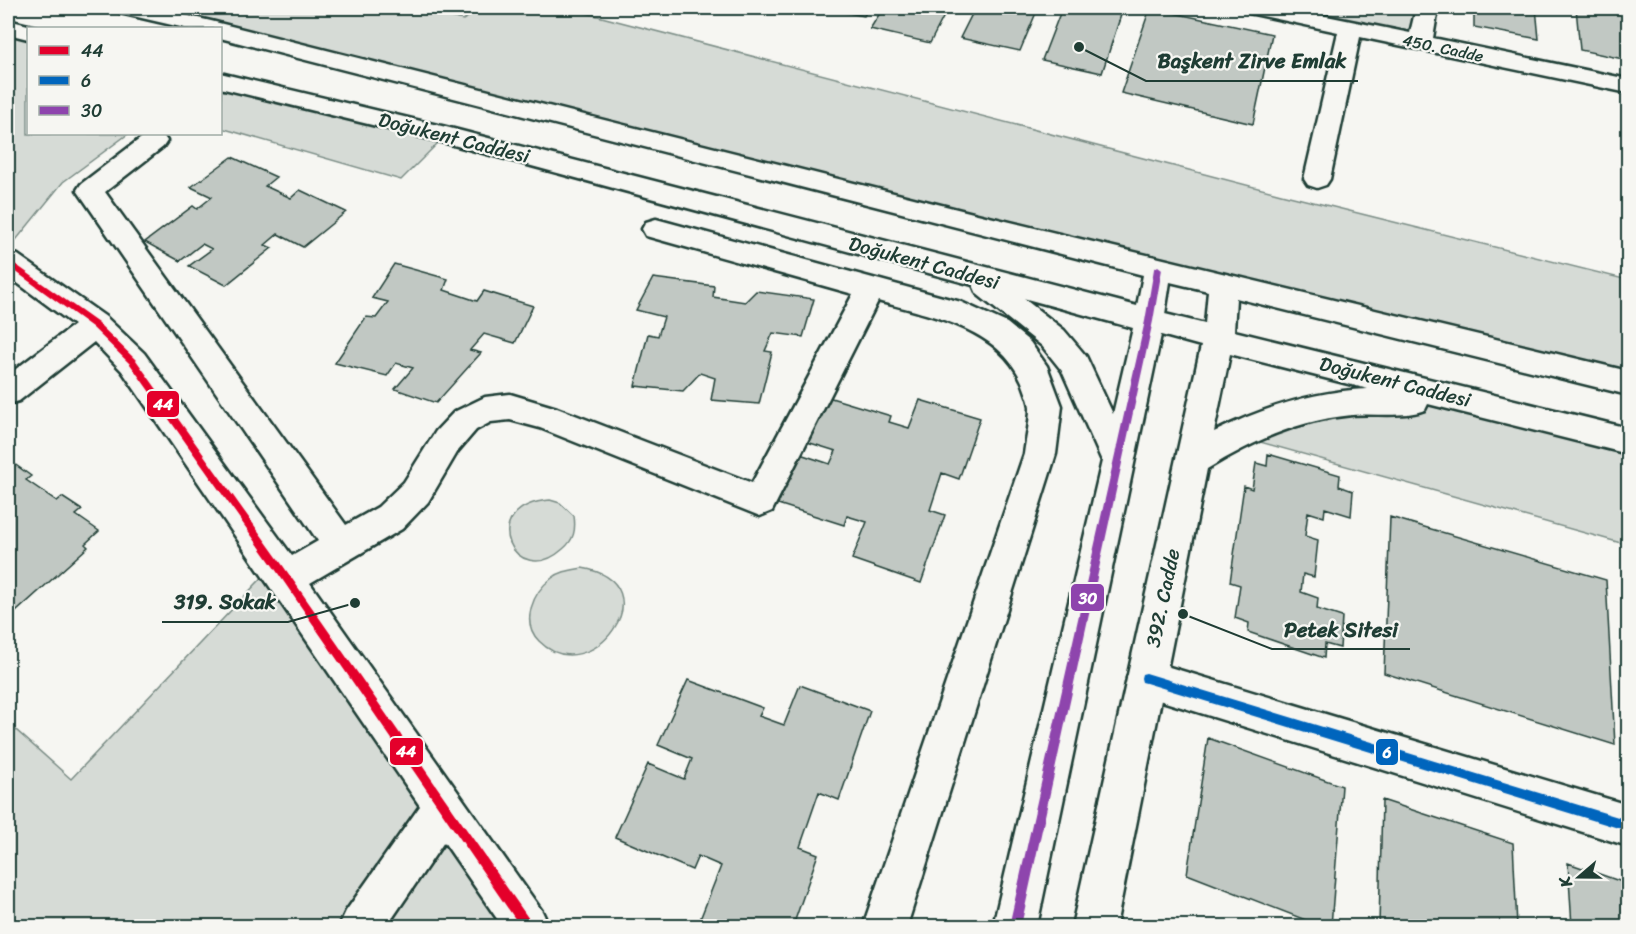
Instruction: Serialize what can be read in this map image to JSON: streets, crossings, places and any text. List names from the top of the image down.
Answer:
{
  "streets": {
    "main road": ["450. Cadde", "Doğukent Caddesi", "392. Cadde"]
  },
  "crossings": [
    ["Doğukent Caddesi", "392. Cadde"]
  ],
  "places": ["Başkent Zirve Emlak", "319. Sokak", "Petek Sitesi"],
  "lines": ["transit line 44", "transit line 30", "transit line 6"],
  "legend": ["44", "6", "30"],
  "north": "left"
}
